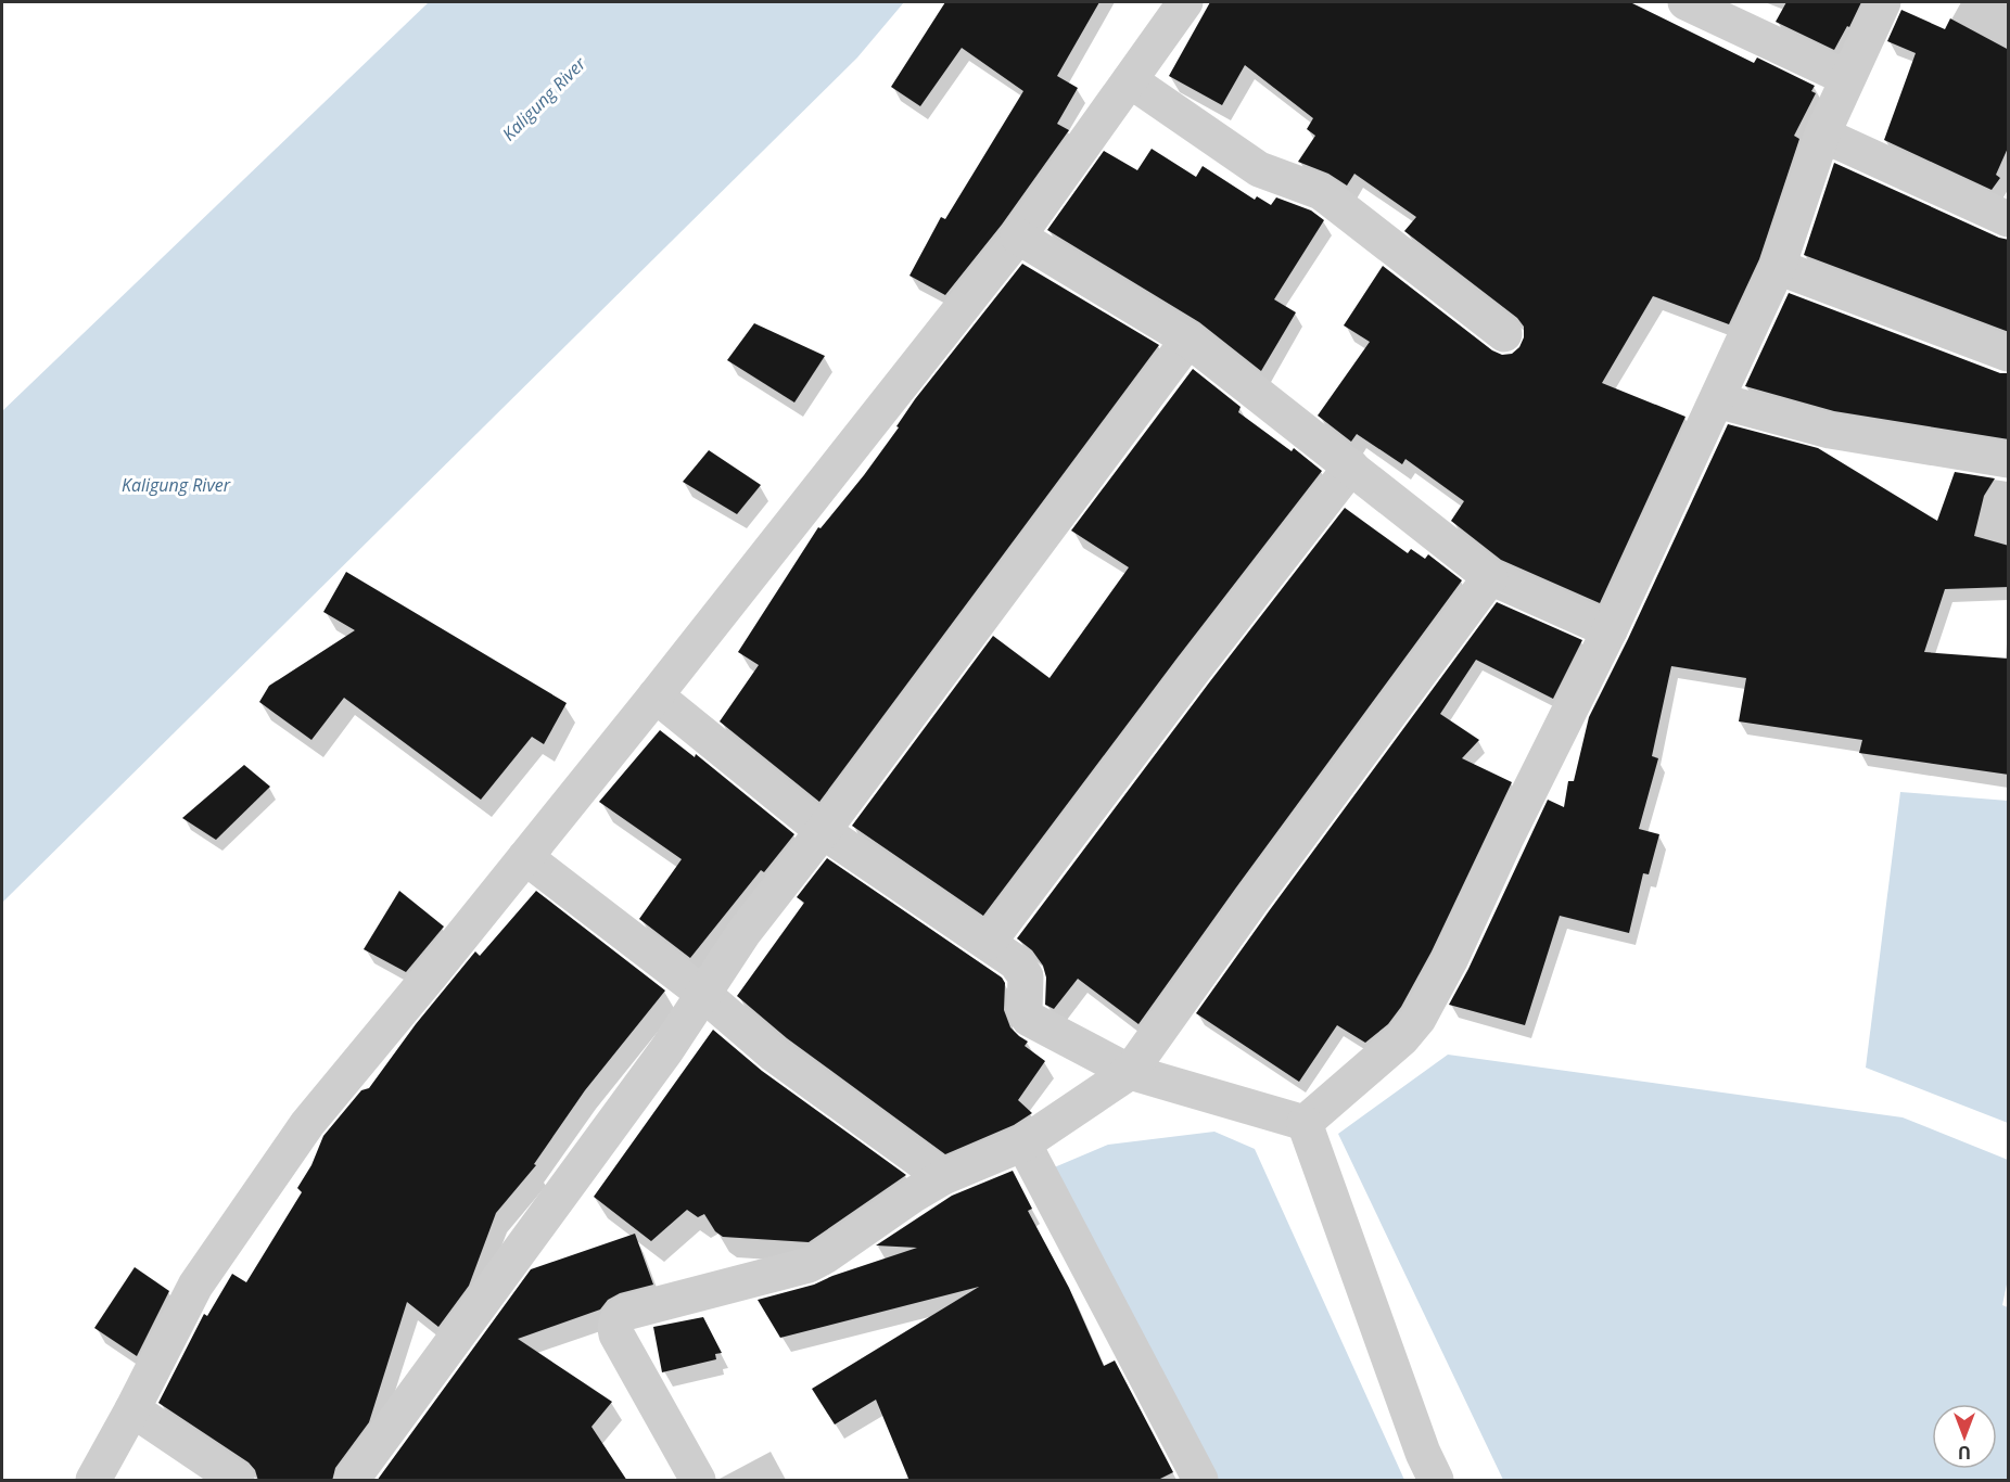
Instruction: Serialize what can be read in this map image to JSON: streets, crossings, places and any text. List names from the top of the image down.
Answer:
{
  "water": ["Kaligung River"],
  "north": "bottom"
}
